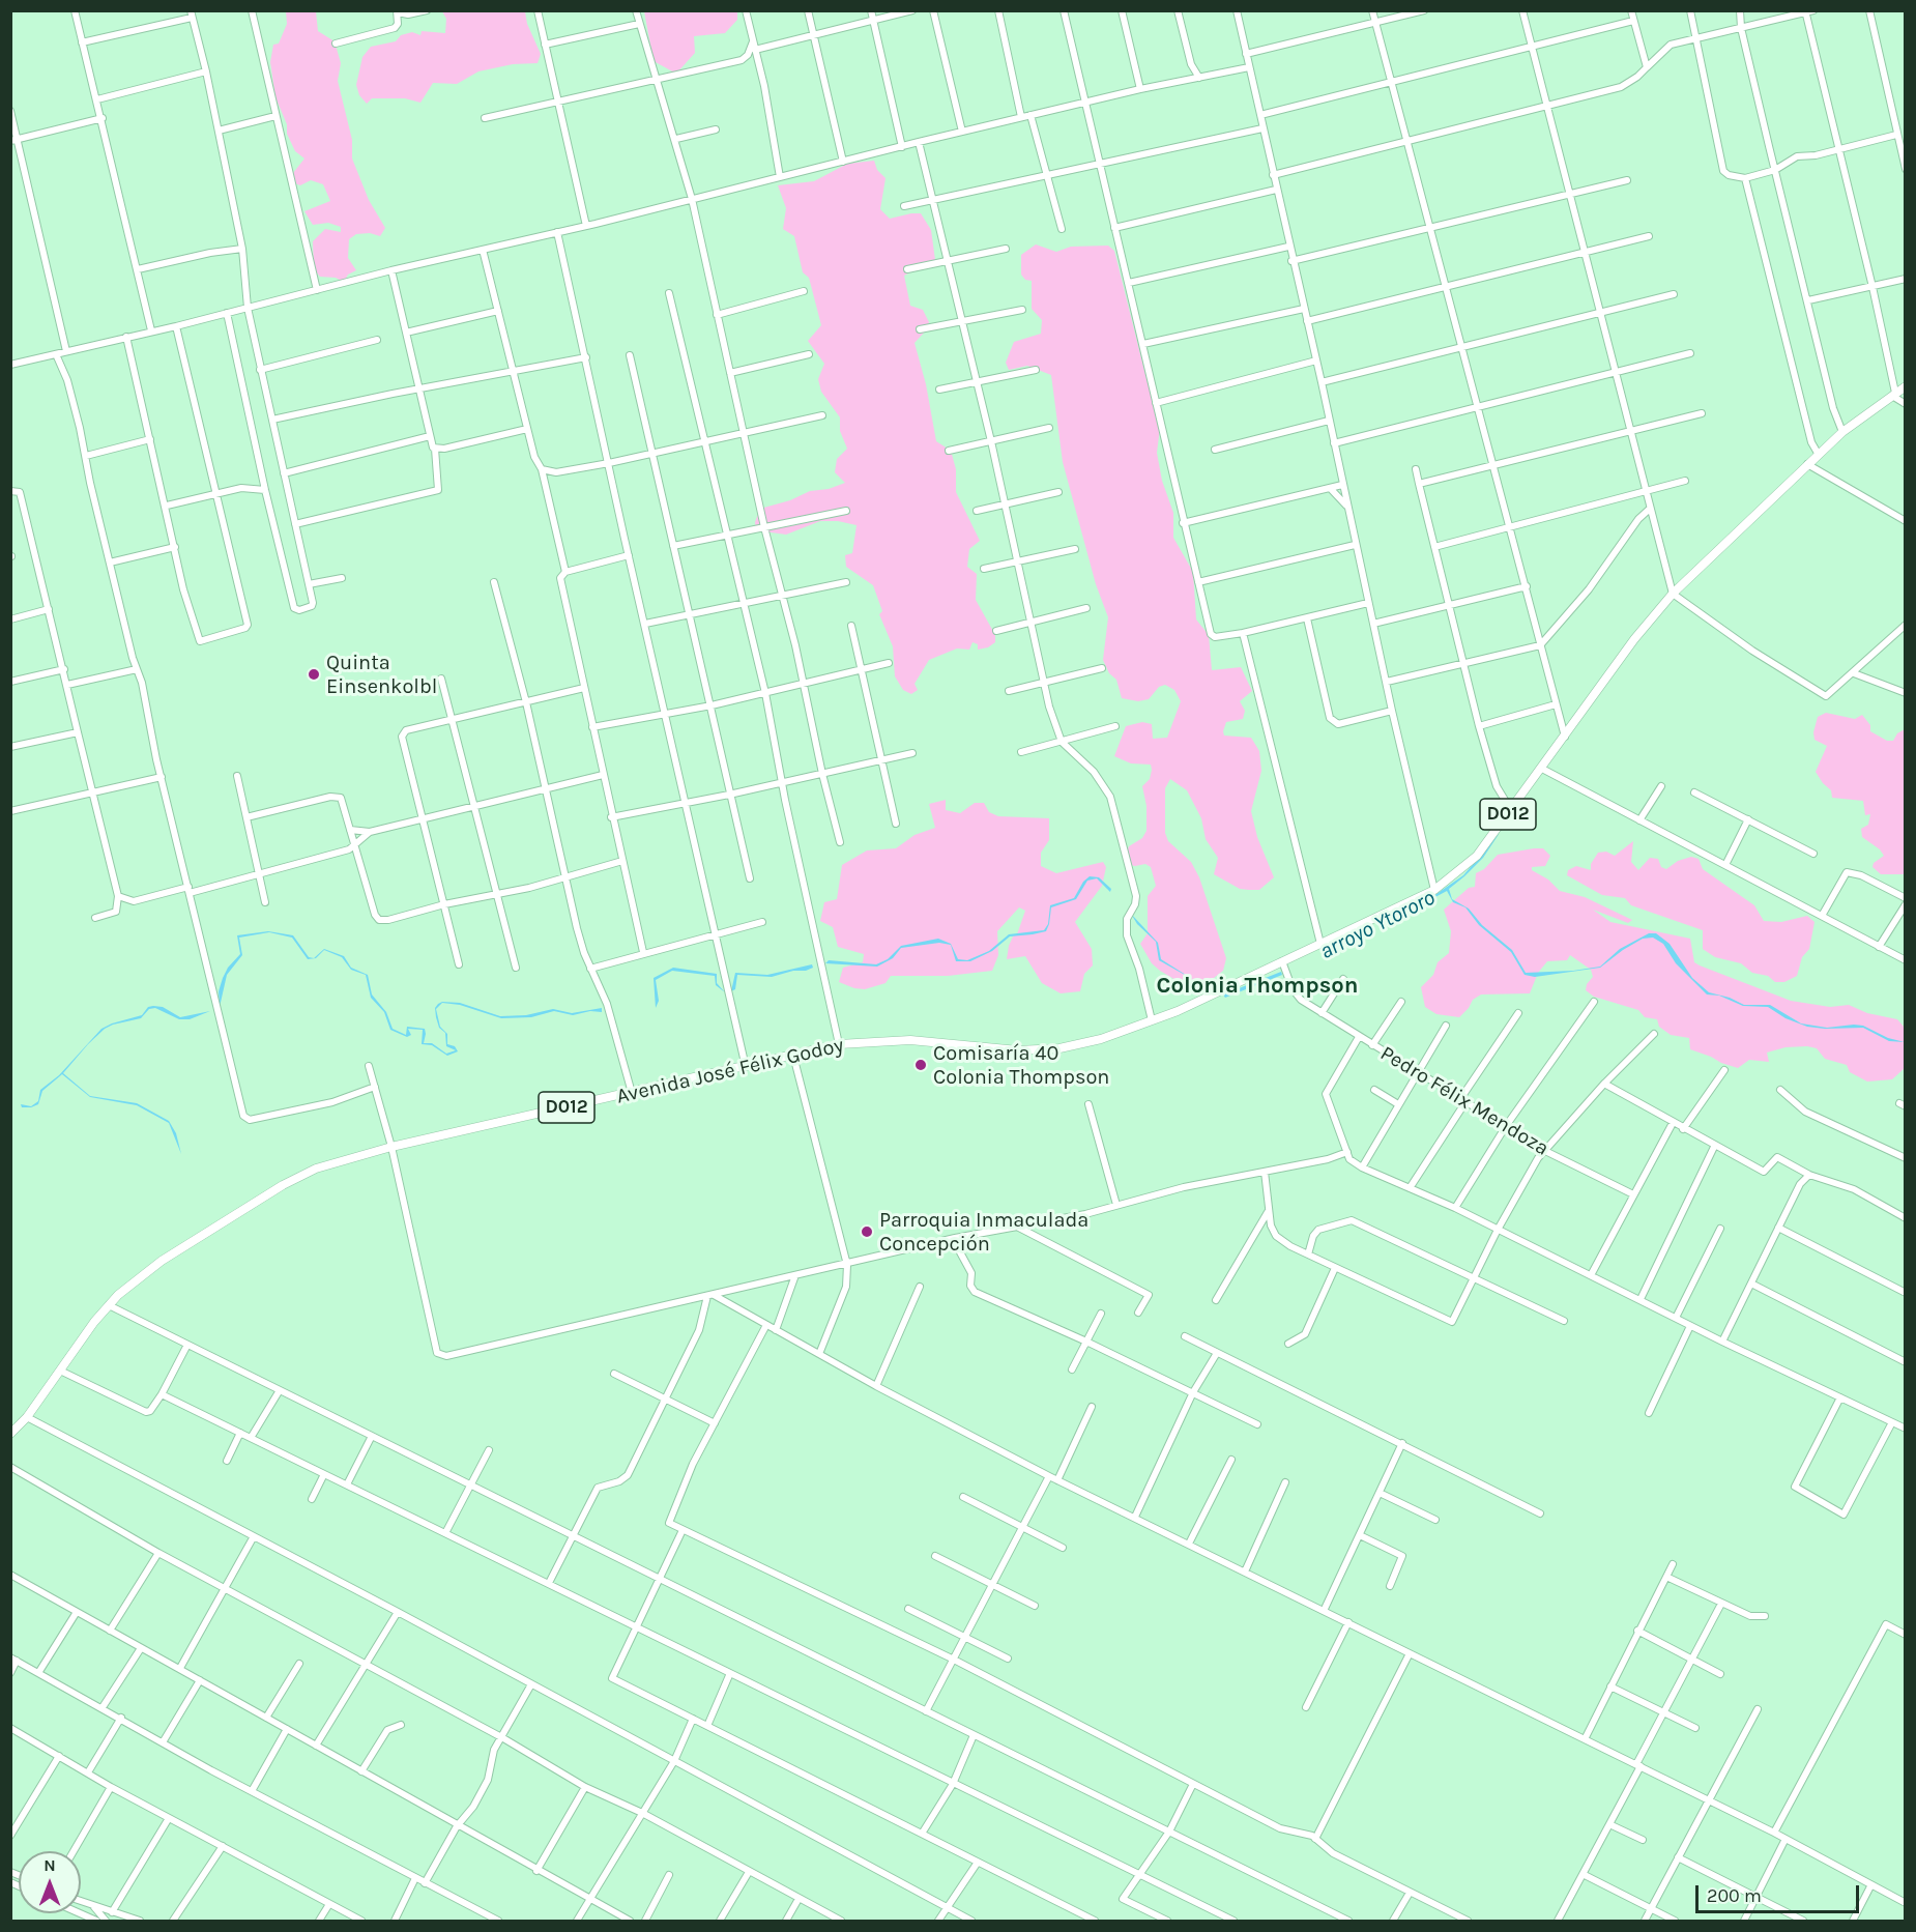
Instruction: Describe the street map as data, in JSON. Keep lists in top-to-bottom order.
{
  "streets": {
    "main road": ["D012", "Avenida José Félix Godoy"],
    "street": ["Pedro Félix Mendoza"]
  },
  "crossings": [
    ["D012", "Avenida José Félix Godoy"],
    ["D012", "Pedro Félix Mendoza"],
    ["Avenida José Félix Godoy", "Pedro Félix Mendoza"]
  ],
  "districts": ["Colonia Thompson"],
  "water": ["arroyo Ytororo"],
  "places": ["Quinta Einsenkolbl", "Comisaría 40 Colonia Thompson", "Parroquia Inmaculada Concepción"],
  "scale_bar": "200 m",
  "north": "top"
}
